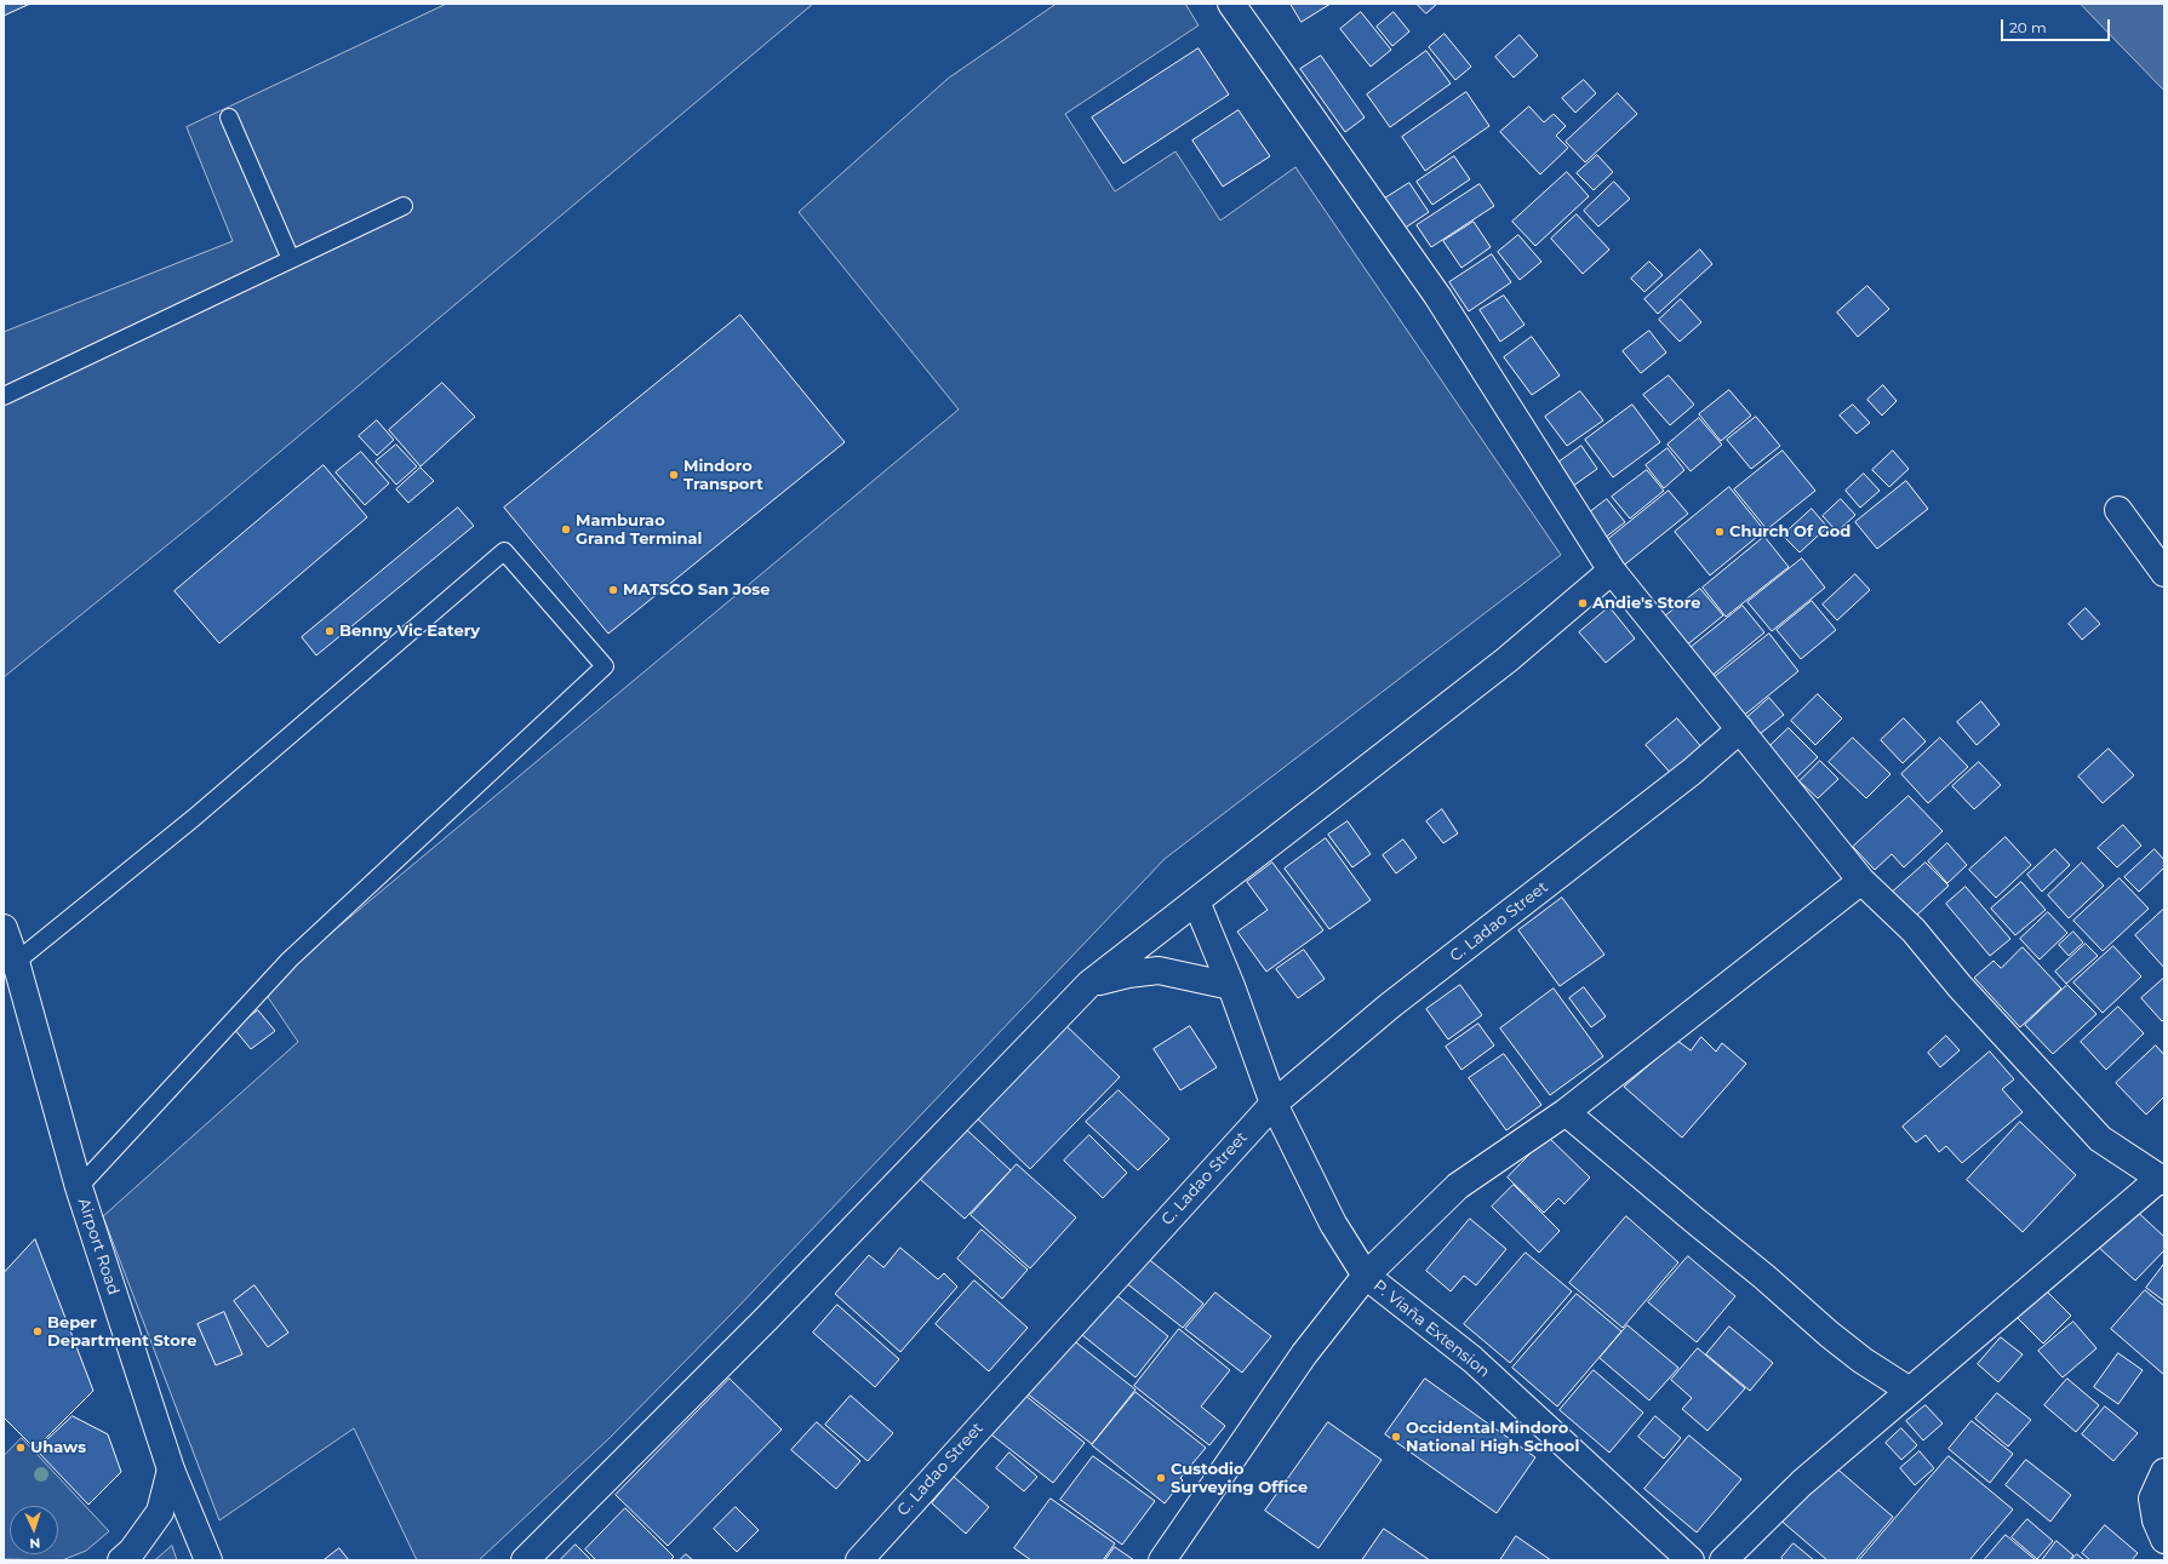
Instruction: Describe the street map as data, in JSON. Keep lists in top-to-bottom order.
{
  "streets": {
    "street": ["C. Ladao Street", "Airport Road", "P. Viaña Extension"]
  },
  "places": [
    "Mindoro Transport",
    "Mamburao Grand Terminal",
    "Church Of God",
    "MATSCO San Jose",
    "Andie's Store",
    "Benny Vic Eatery",
    "Beper Department Store",
    "Occidental Mindoro National High School",
    "Uhaws",
    "Custodio Surveying Office"
  ],
  "scale_bar": "20 m",
  "north": "bottom"
}
